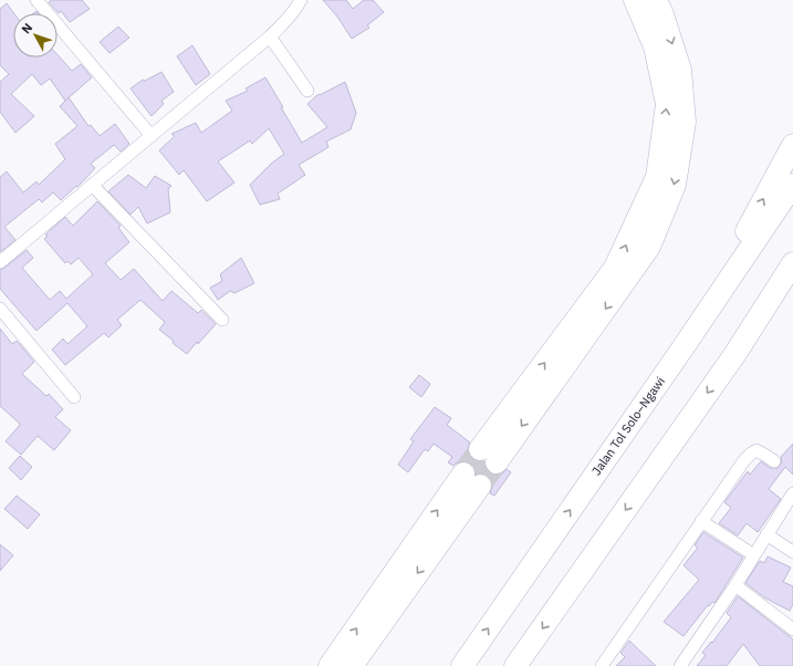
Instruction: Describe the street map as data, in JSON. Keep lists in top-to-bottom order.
{
  "streets": {
    "highway": ["Jalan Tol Solo–Ngawi"]
  },
  "north": "top left"
}
